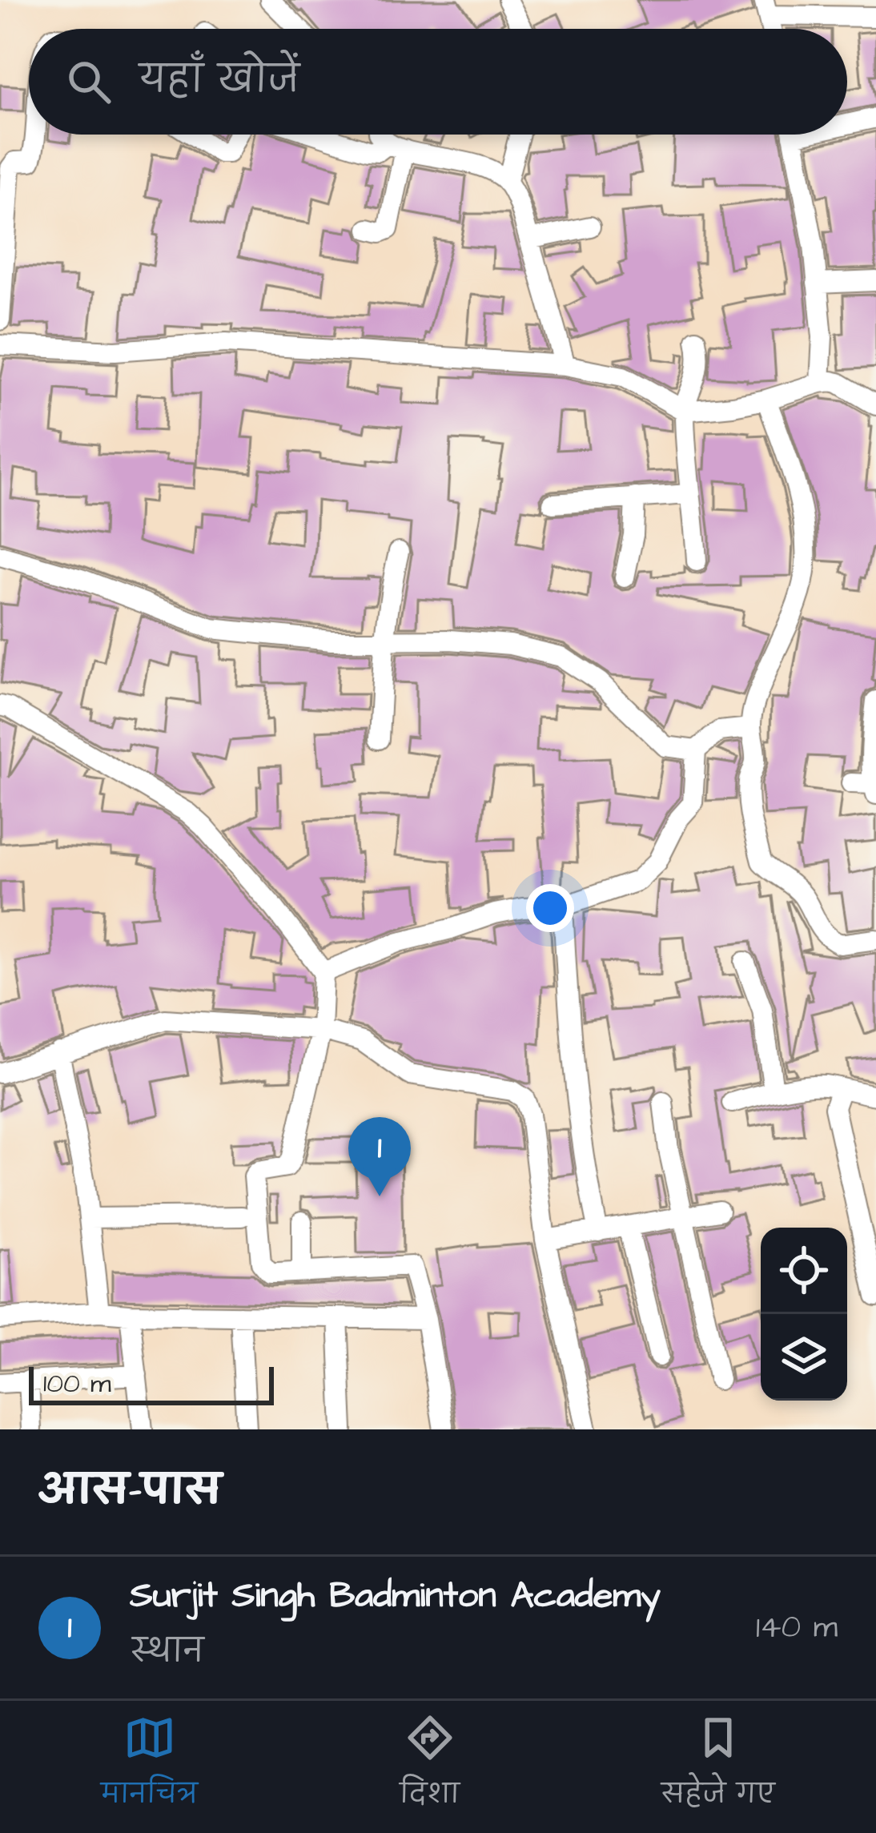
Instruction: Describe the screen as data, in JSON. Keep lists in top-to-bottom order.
{
  "scale_bar": "100 m",
  "page": {
    "search": "यहाँ खोजें",
    "pins": "1",
    "scale": "100 m",
    "heading": "आस-पास",
    "list": [
      {
        "mark": "1",
        "name": "Surjit Singh Badminton Academy",
        "note": "स्थान",
        "value": "140 m"
      }
    ],
    "nav": ["मानचित्र", "दिशा", "सहेजे गए"]
  }
}
